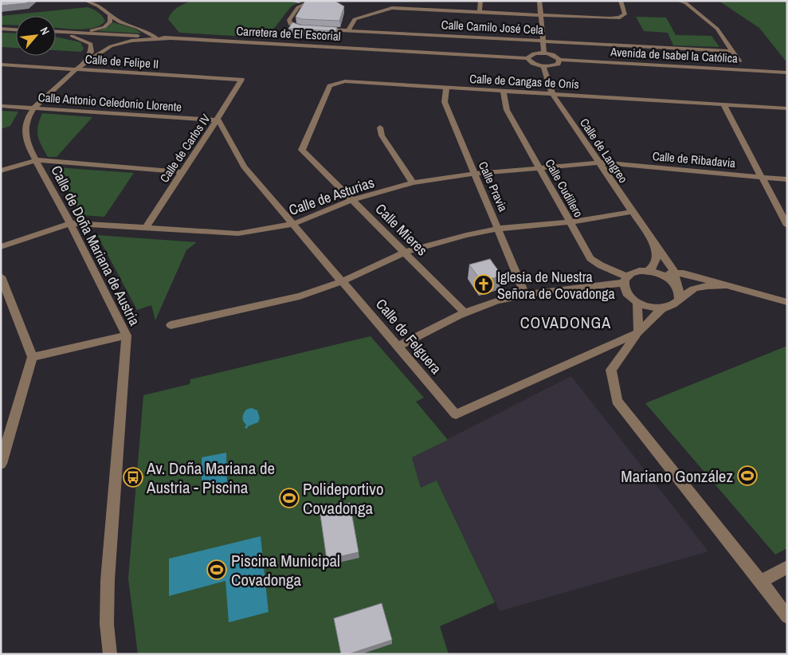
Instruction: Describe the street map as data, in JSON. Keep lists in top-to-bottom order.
{
  "streets": {
    "street": [
      "Calle Camilo José Cela",
      "Carretera de El Escorial",
      "Avenida de Isabel la Católica",
      "Calle de Felipe II",
      "Calle de Cangas de Onís",
      "Calle Antonio Celedonio Llorente",
      "Calle de Carlos IV",
      "Calle de Langreo",
      "Calle de Ribadavia",
      "Calle Pravia",
      "Calle Cudillero",
      "Calle de Asturias",
      "Calle Mieres",
      "Calle de Doña Mariana de Austria",
      "Calle de Felguera"
    ]
  },
  "crossings": [
    ["Carretera de El Escorial", "Calle de Doña Mariana de Austria"],
    ["Calle de Felipe II", "Calle de Carlos IV"],
    ["Calle de Felipe II", "Calle de Doña Mariana de Austria"],
    ["Calle de Cangas de Onís", "Calle de Langreo"],
    ["Calle de Cangas de Onís", "Calle Pravia"],
    ["Calle de Cangas de Onís", "Calle Cudillero"],
    ["Calle de Cangas de Onís", "Calle Mieres"],
    ["Calle Antonio Celedonio Llorente", "Calle de Carlos IV"],
    ["Calle Antonio Celedonio Llorente", "Calle de Doña Mariana de Austria"],
    ["Calle Antonio Celedonio Llorente", "Calle de Felguera"],
    ["Calle de Carlos IV", "Calle de Asturias"],
    ["Calle de Carlos IV", "Calle de Felguera"],
    ["Calle de Langreo", "Calle de Ribadavia"],
    ["Calle de Langreo", "Calle Cudillero"],
    ["Calle de Langreo", "Calle de Asturias"],
    ["Calle de Ribadavia", "Calle de Asturias"],
    ["Calle Pravia", "Calle de Asturias"],
    ["Calle Cudillero", "Calle de Asturias"],
    ["Calle de Asturias", "Calle Mieres"],
    ["Calle de Asturias", "Calle de Doña Mariana de Austria"],
    ["Calle de Asturias", "Calle de Felguera"]
  ],
  "districts": ["COVADONGA"],
  "places": {
    "church": ["Iglesia de Nuestra Señora de Covadonga"],
    "sports": ["Mariano González", "Polideportivo Covadonga", "Piscina Municipal Covadonga"],
    "bus stop": ["Av. Doña Mariana de Austria - Piscina"]
  },
  "north": "top right"
}
